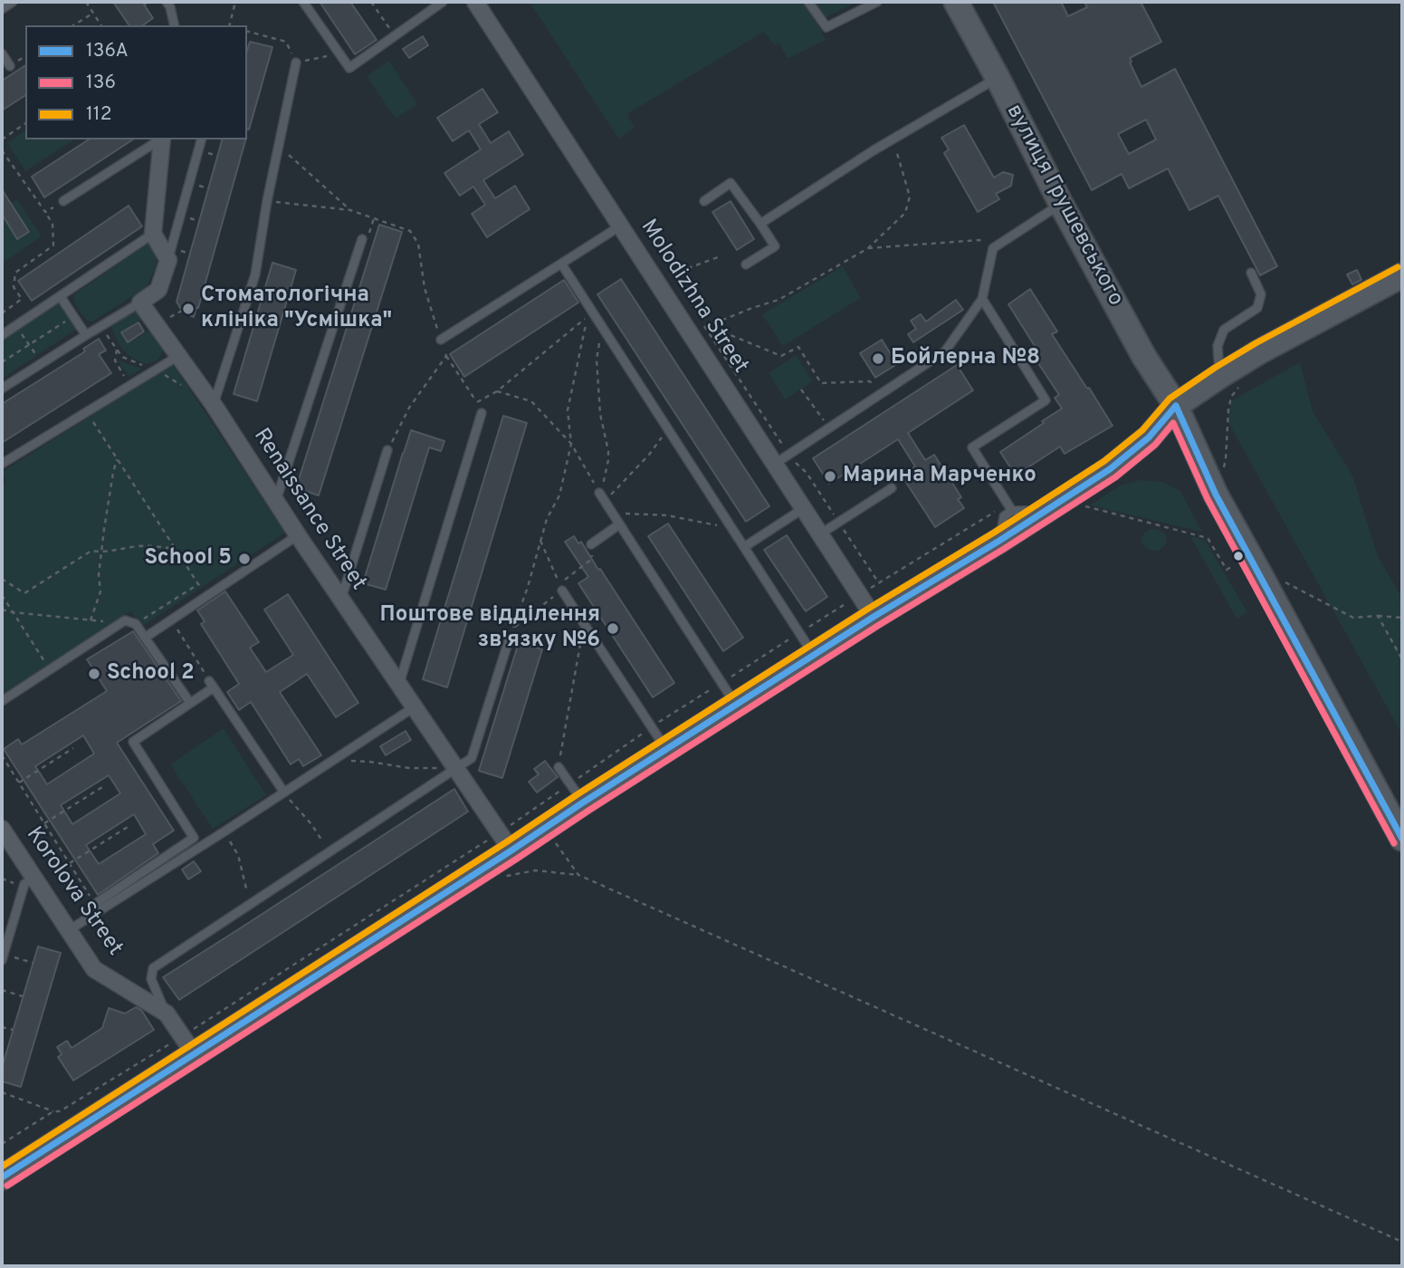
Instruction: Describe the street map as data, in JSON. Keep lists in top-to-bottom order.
{
  "streets": {
    "main road": ["вулиця Грушевського"],
    "street": ["Molodizhna Street", "Renaissance Street", "Korolova Street"]
  },
  "places": [
    "Стоматологічна клініка \"Усмішка\"",
    "Бойлерна №8",
    "Марина Марченко",
    "School 5",
    "Поштове відділення зв'язку №6",
    "School 2"
  ],
  "lines": ["transit line 112", "transit line 136А", "transit line 136"],
  "legend": ["136А", "136", "112"]
}
